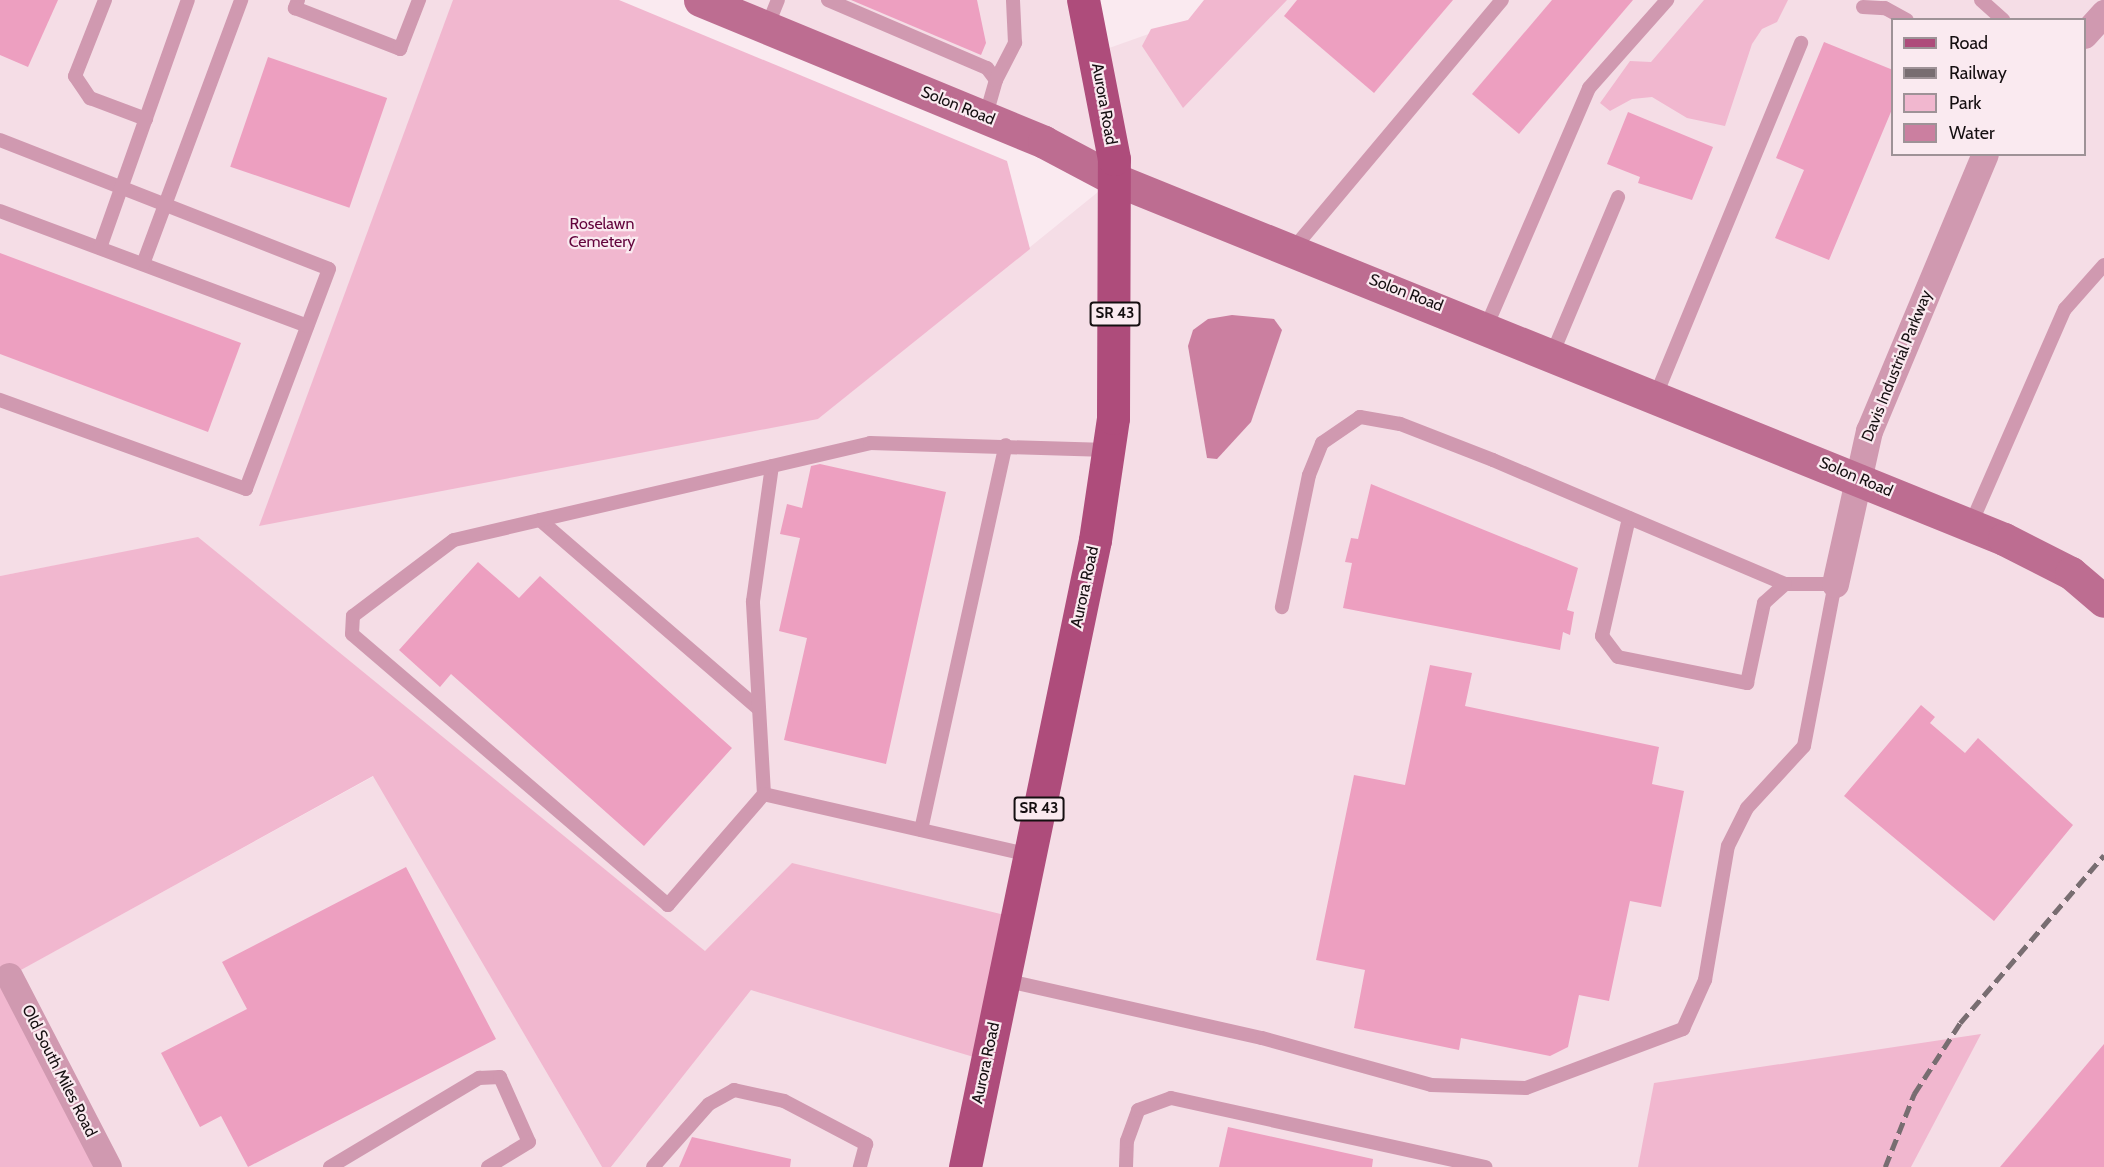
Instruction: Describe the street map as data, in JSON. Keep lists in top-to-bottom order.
{
  "streets": {
    "main road": ["Aurora Road", "SR 43"],
    "street": ["Solon Road", "Davis Industrial Parkway", "Old South Miles Road"]
  },
  "crossings": [
    ["Aurora Road", "Solon Road"],
    ["Solon Road", "Davis Industrial Parkway"]
  ],
  "parks": ["Roselawn Cemetery"],
  "legend": [
    "Road",
    "Railway",
    "Park",
    "Water"
  ]
}
